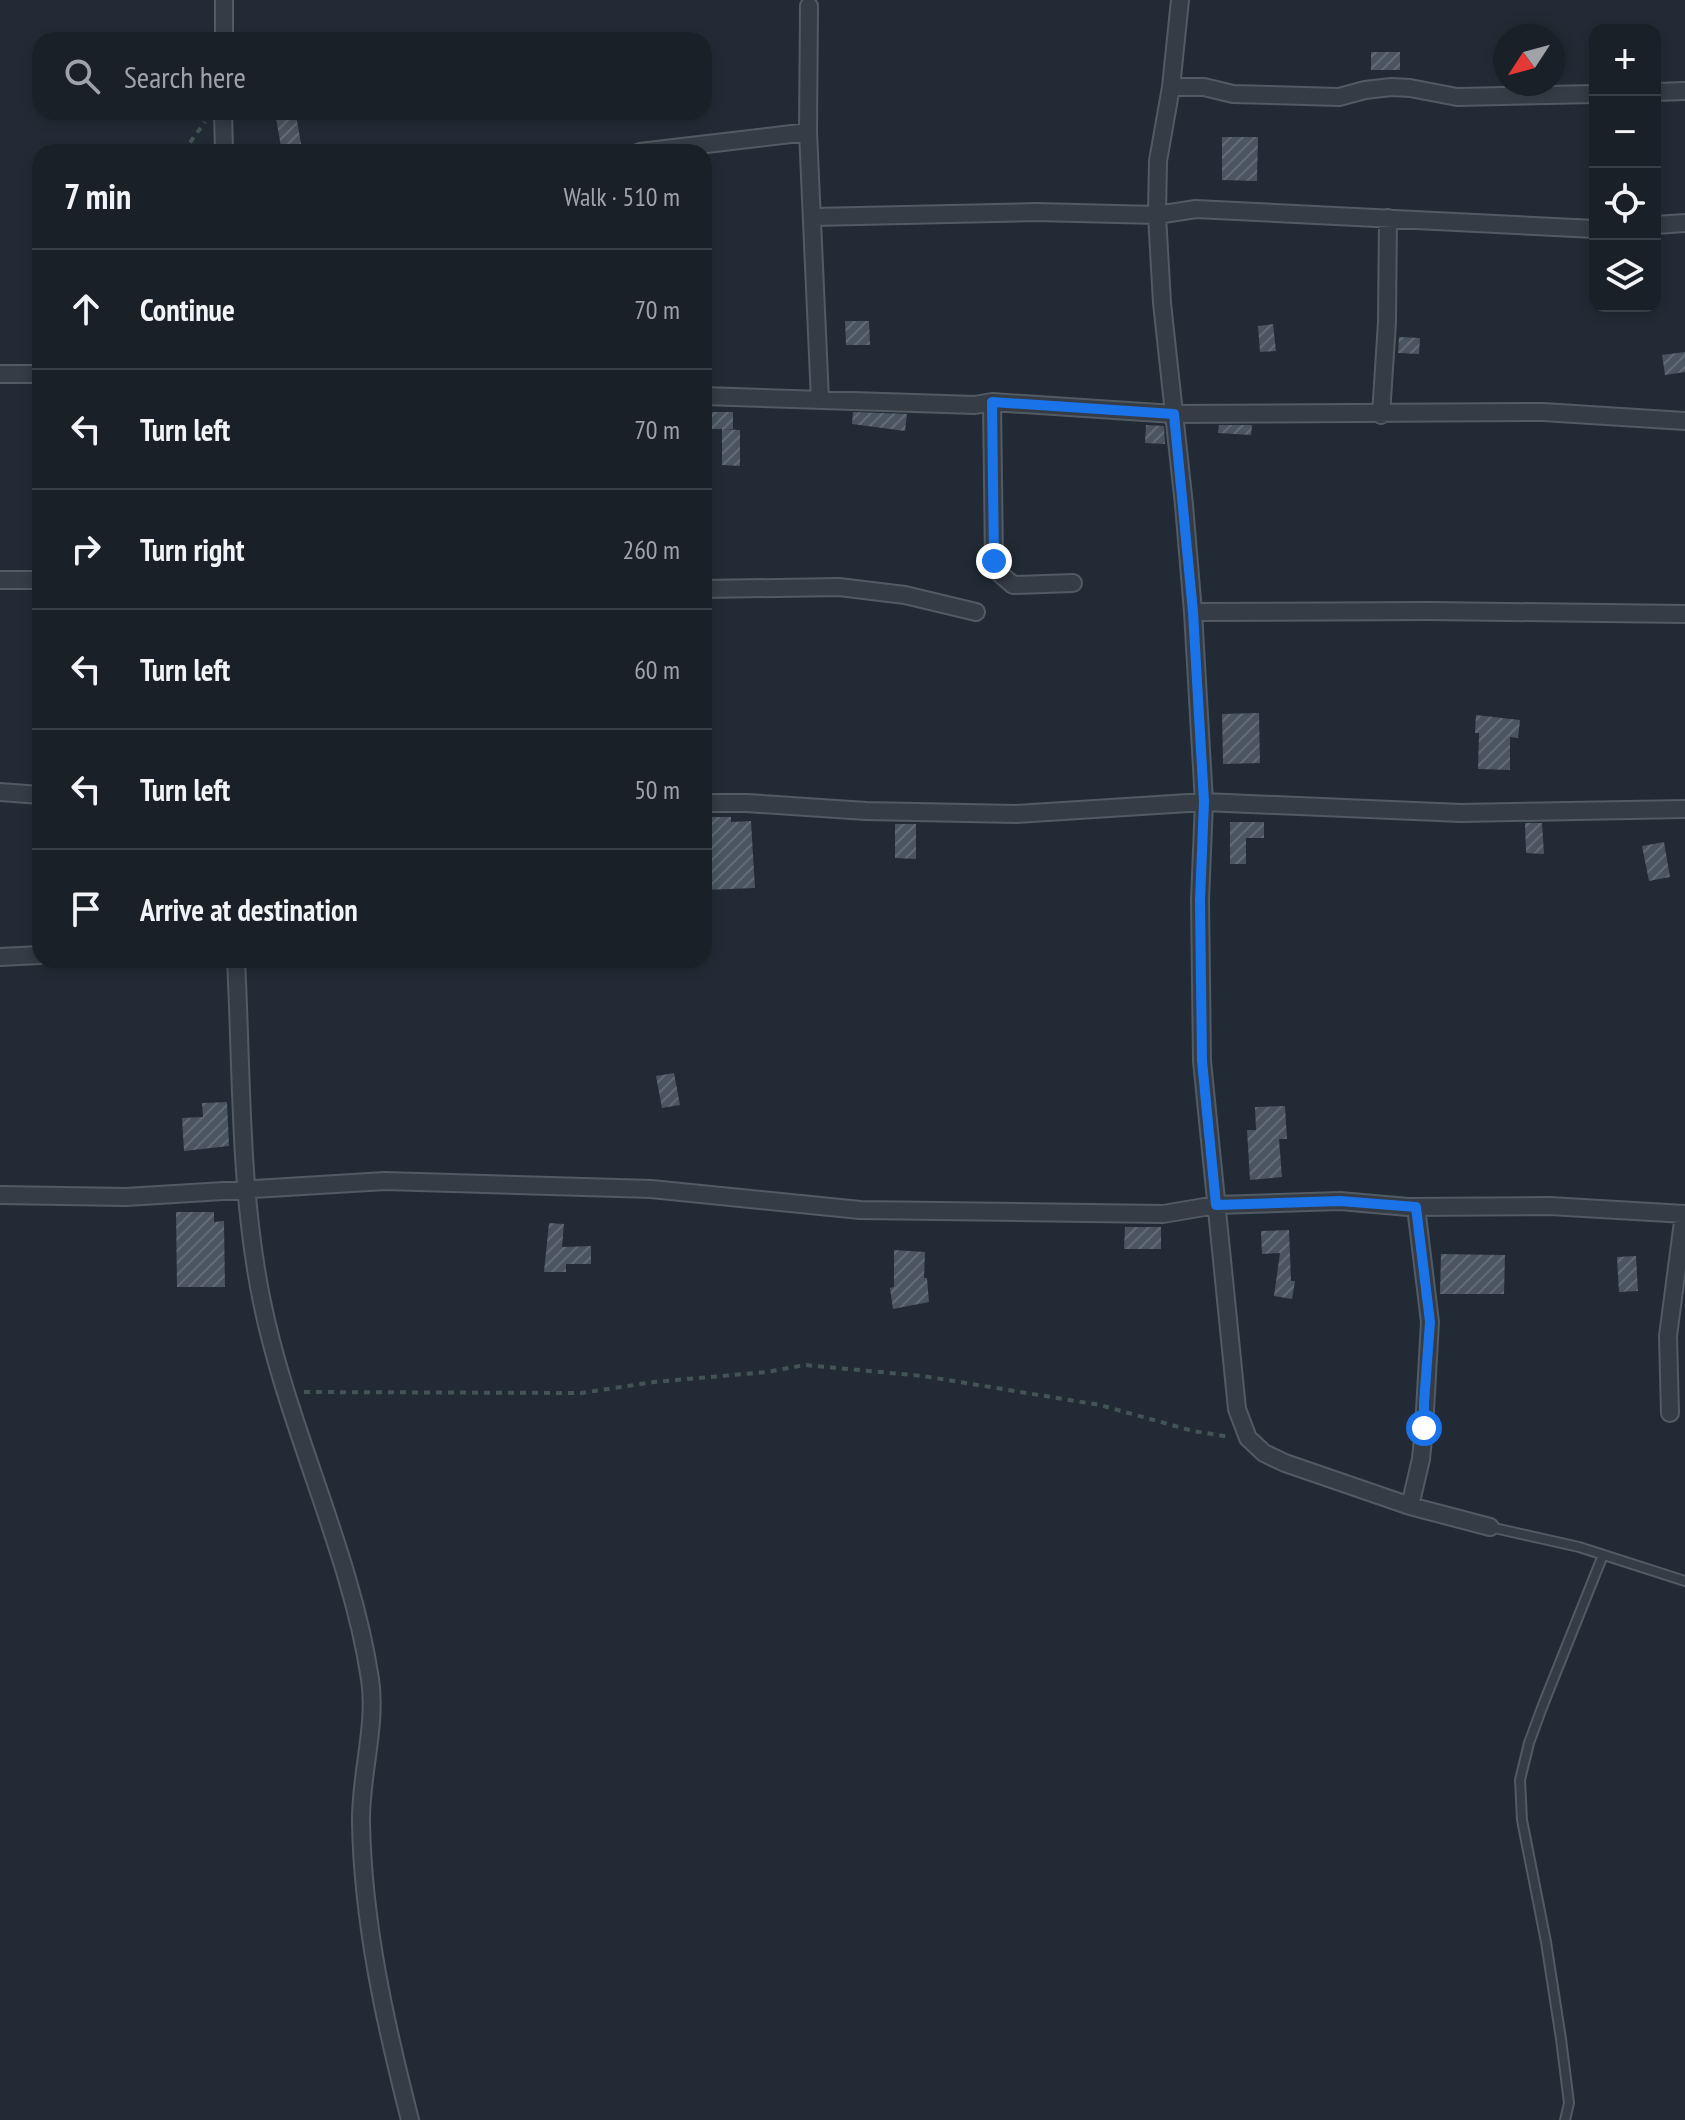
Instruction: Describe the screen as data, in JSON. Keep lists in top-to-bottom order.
{
  "north": "bottom left",
  "page": {
    "map_buttons": ["+", "−"],
    "search": "Search here",
    "heading": ["7 min", "Walk · 510 m"],
    "list": [
      ["Continue", "70 m"],
      ["Turn left", "70 m"],
      ["Turn right", "260 m"],
      ["Turn left", "60 m"],
      ["Turn left", "50 m"],
      "Arrive at destination"
    ]
  }
}
